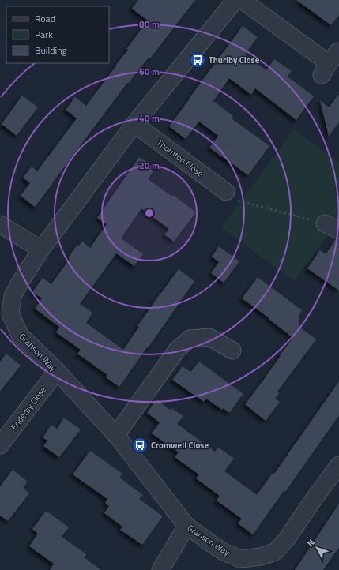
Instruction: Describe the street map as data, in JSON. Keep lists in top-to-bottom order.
{
  "streets": {
    "street": ["Thornton Close", "Granson Way", "Enderby Close"]
  },
  "crossings": [
    ["Thornton Close", "Granson Way"],
    ["Granson Way", "Enderby Close"]
  ],
  "places": {
    "bus stop": ["Thurlby Close", "Cromwell Close"]
  },
  "legend": ["Road", "Park", "Building"],
  "north": "top left",
  "rings": [
    "80 m",
    "60 m",
    "40 m",
    "20 m"
  ]
}
